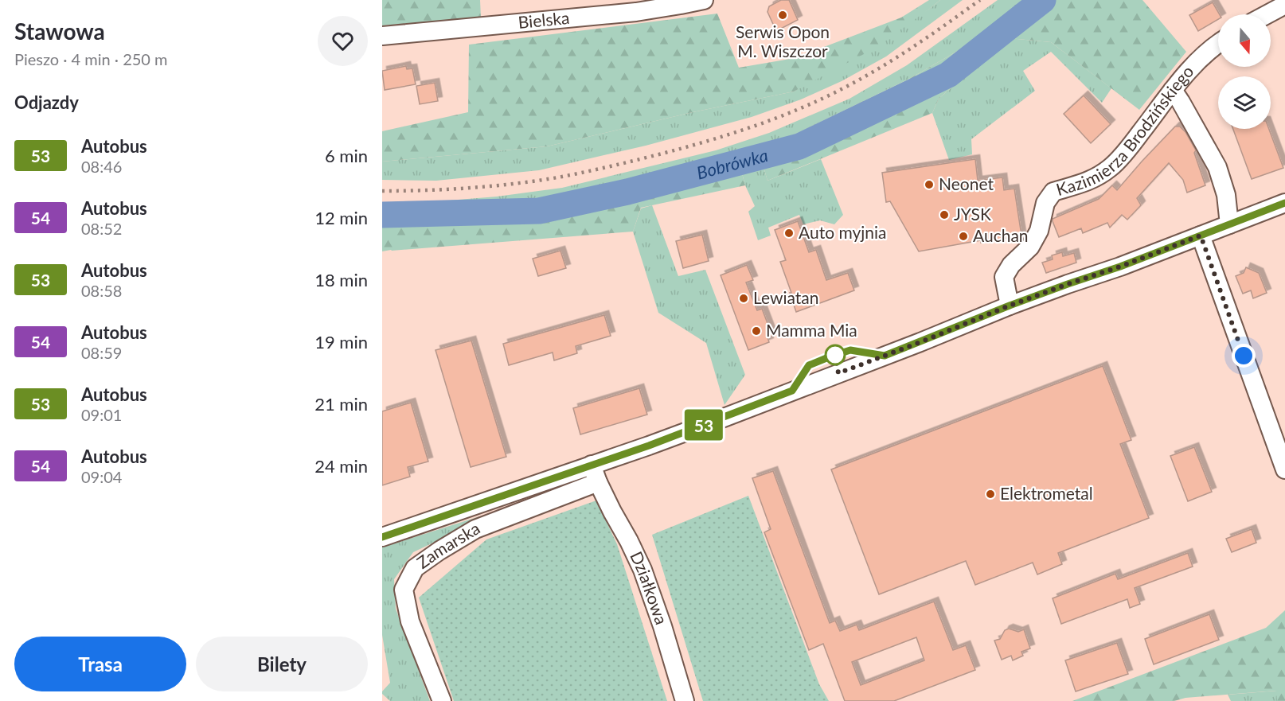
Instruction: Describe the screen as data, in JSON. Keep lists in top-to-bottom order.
{
  "streets": {
    "street": [
      "Bielska",
      "Kazimierza Brodzińskiego",
      "Zamarska",
      "Działkowa"
    ]
  },
  "crossings": [
    ["Zamarska", "Działkowa"]
  ],
  "water": ["Bobrówka"],
  "places": [
    "Serwis Opon M. Wiszczor",
    "Neonet",
    "JYSK",
    "Auto myjnia",
    "Auchan",
    "Lewiatan",
    "Mamma Mia",
    "Elektrometal"
  ],
  "lines": ["bus line 53"],
  "north": "bottom",
  "page": {
    "heading": [
      ["Stawowa", "Pieszo · 4 min · 250 m"],
      "Odjazdy"
    ],
    "on_map": "53",
    "list": [
      {
        "mark": "53",
        "name": "Autobus",
        "note": "08:46",
        "value": "6 min"
      },
      {
        "mark": "54",
        "name": "Autobus",
        "note": "08:52",
        "value": "12 min"
      },
      {
        "mark": "53",
        "name": "Autobus",
        "note": "08:58",
        "value": "18 min"
      },
      {
        "mark": "54",
        "name": "Autobus",
        "note": "08:59",
        "value": "19 min"
      },
      {
        "mark": "53",
        "name": "Autobus",
        "note": "09:01",
        "value": "21 min"
      },
      {
        "mark": "54",
        "name": "Autobus",
        "note": "09:04",
        "value": "24 min"
      }
    ],
    "buttons": ["Trasa", "Bilety"]
  }
}
